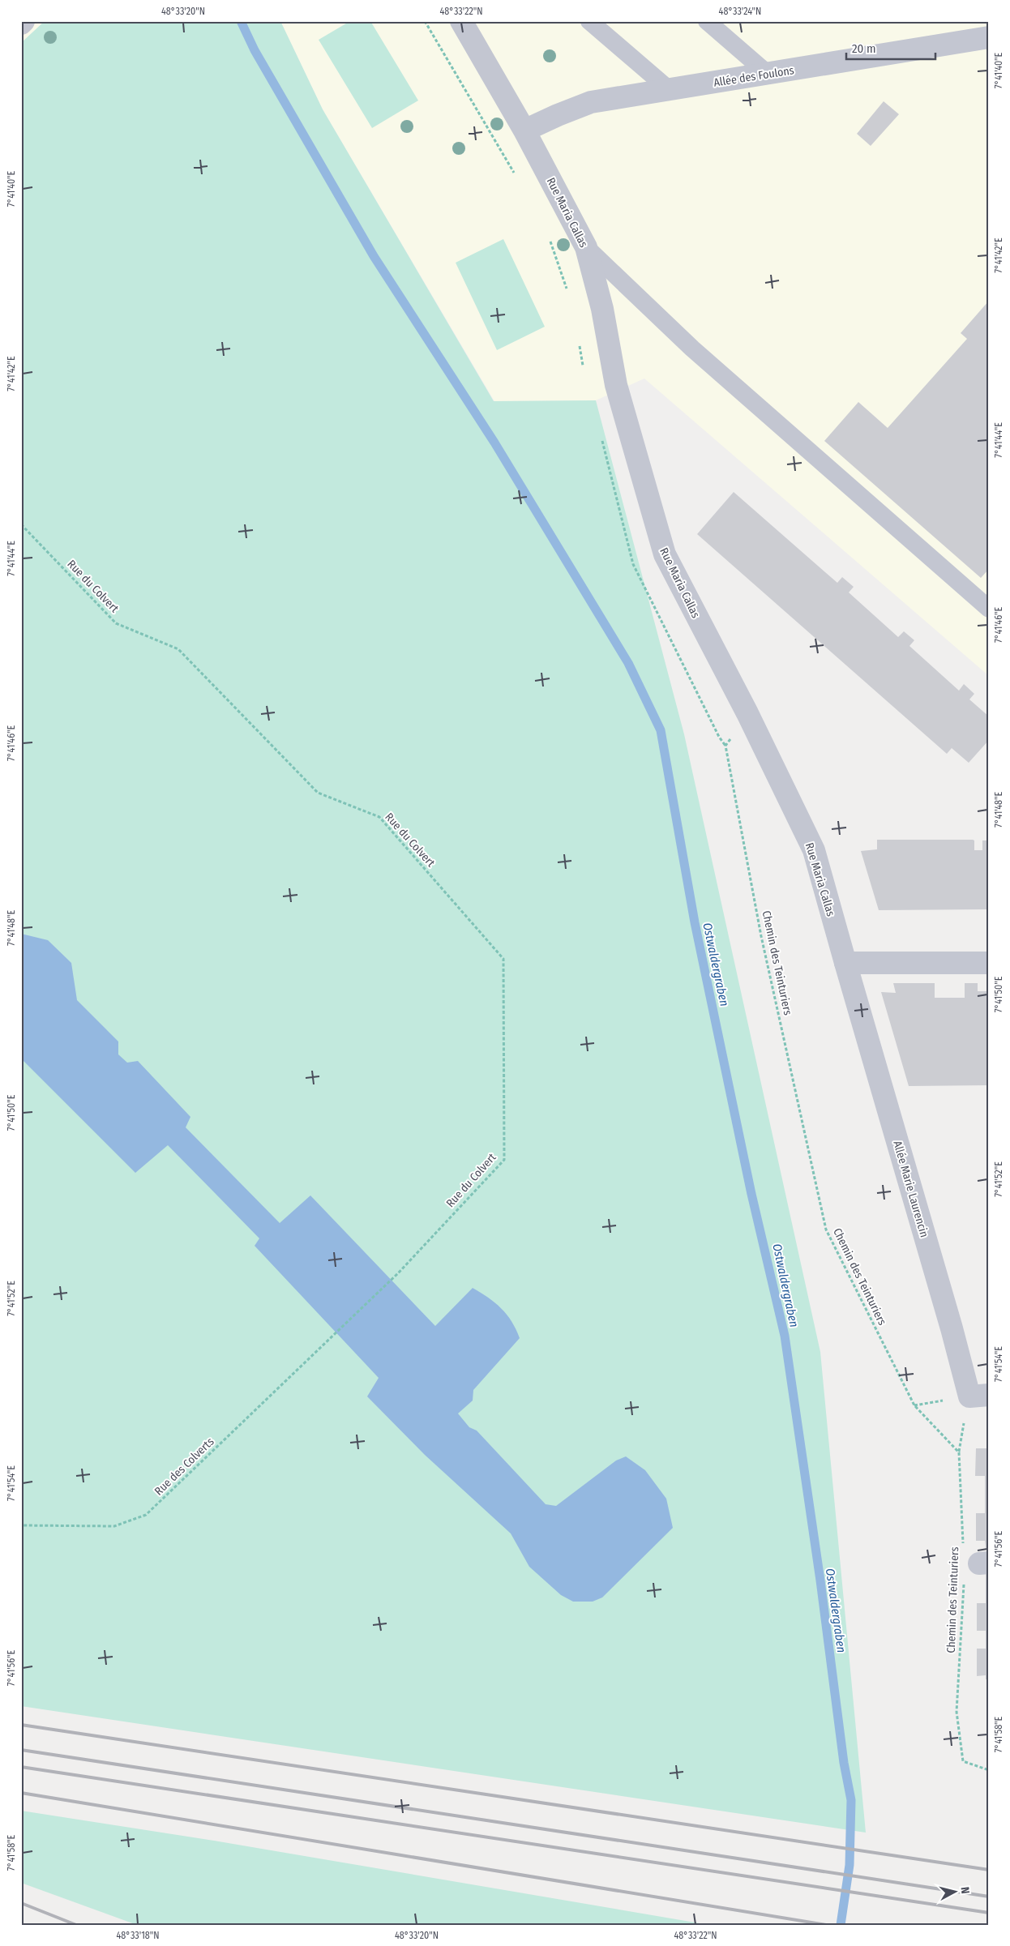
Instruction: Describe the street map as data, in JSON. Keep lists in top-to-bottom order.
{
  "streets": {
    "street": ["Allée des Foulons", "Rue Maria Callas", "Allée Marie Laurencin"],
    "path": ["Rue du Colvert", "Chemin des Teinturiers", "Rue des Colverts"]
  },
  "crossings": [
    ["Allée des Foulons", "Rue Maria Callas"],
    ["Rue Maria Callas", "Chemin des Teinturiers"],
    ["Rue Maria Callas", "Allée Marie Laurencin"],
    ["Rue du Colvert", "Rue des Colverts"]
  ],
  "water": ["Ostwaldergraben"],
  "scale_bar": "20 m",
  "north": "right",
  "coordinates": [
    "48°33'20\"N",
    "48°33'22\"N",
    "48°33'24\"N",
    "7°41'40\"E",
    "7°41'42\"E",
    "7°41'44\"E",
    "7°41'46\"E",
    "7°41'48\"E",
    "7°41'50\"E",
    "7°41'52\"E",
    "7°41'54\"E",
    "7°41'56\"E",
    "7°41'58\"E",
    "48°33'18\"N"
  ]
}
